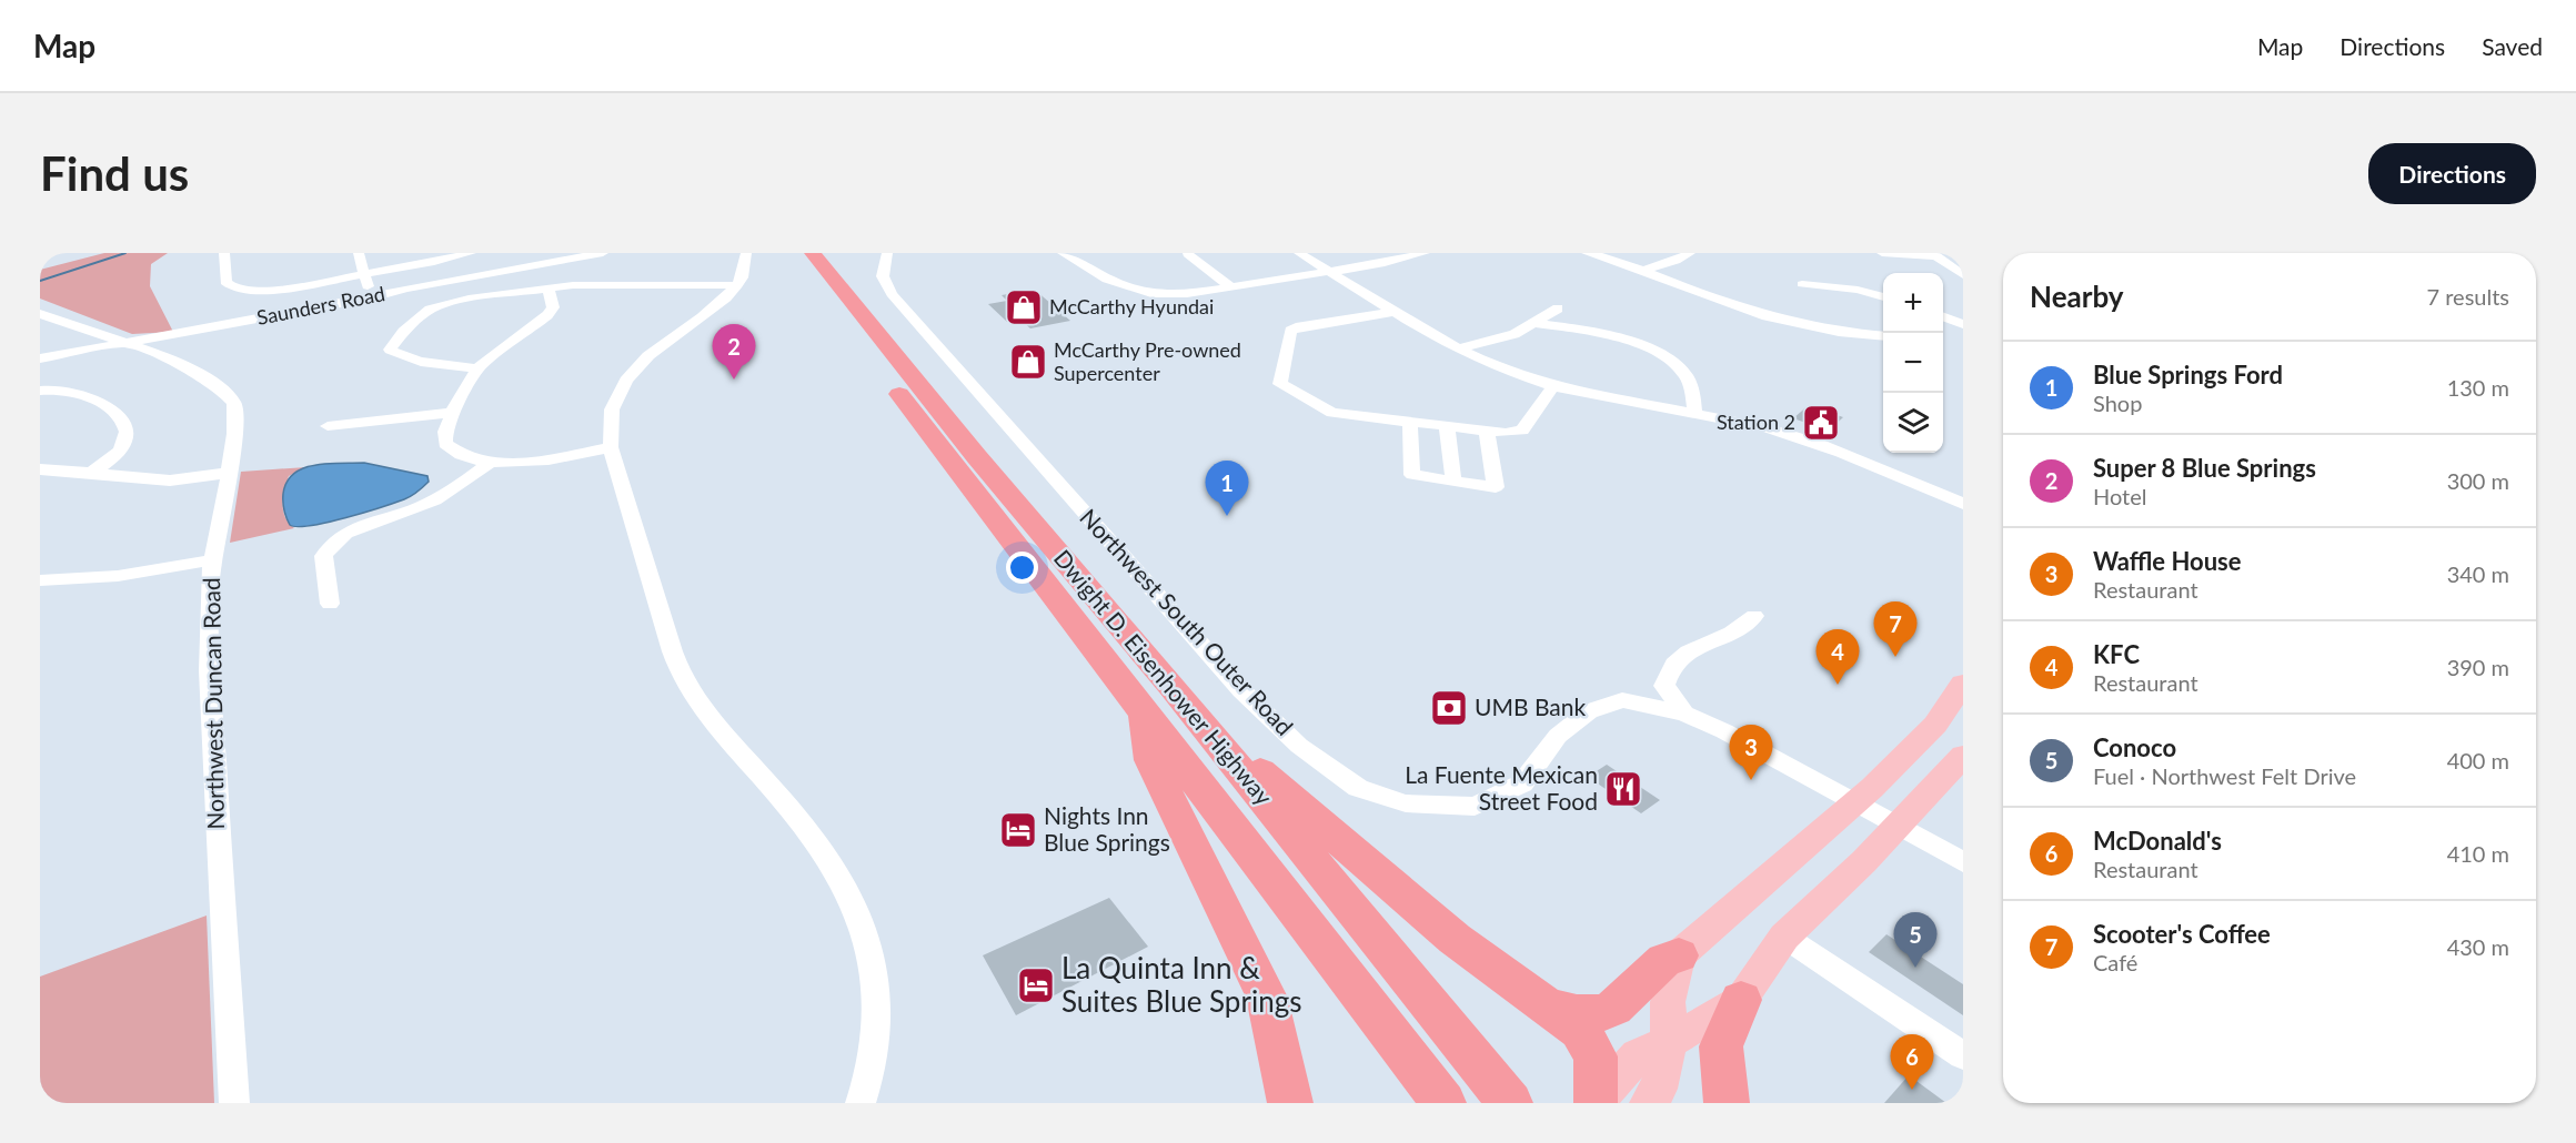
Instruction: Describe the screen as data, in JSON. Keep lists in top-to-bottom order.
{
  "streets": {
    "highway": ["Dwight D. Eisenhower Highway"],
    "street": ["Saunders Road", "Northwest South Outer Road", "Northwest Duncan Road"]
  },
  "crossings": [
    ["Saunders Road", "Northwest Duncan Road"]
  ],
  "places": {
    "shop": ["McCarthy Hyundai", "McCarthy Pre-owned Supercenter"],
    "public building": ["Station 2"],
    "bank": ["UMB Bank"],
    "restaurant": ["La Fuente Mexican Street Food"],
    "hotel": ["Nights Inn Blue Springs", "La Quinta Inn & Suites Blue Springs"]
  },
  "page": {
    "header": "Map",
    "nav": ["Map", "Directions", "Saved"],
    "buttons": "Directions",
    "title": "Find us",
    "heading": ["Nearby", "7 results"],
    "map_buttons": ["+", "−"],
    "pins": [
      "2",
      "1",
      "7",
      "4",
      "3",
      "5",
      "6"
    ],
    "list": [
      {
        "mark": "1",
        "name": "Blue Springs Ford",
        "note": "Shop",
        "value": "130 m"
      },
      {
        "mark": "2",
        "name": "Super 8 Blue Springs",
        "note": "Hotel",
        "value": "300 m"
      },
      {
        "mark": "3",
        "name": "Waffle House",
        "note": "Restaurant",
        "value": "340 m"
      },
      {
        "mark": "4",
        "name": "KFC",
        "note": "Restaurant",
        "value": "390 m"
      },
      {
        "mark": "5",
        "name": "Conoco",
        "note": "Fuel · Northwest Felt Drive",
        "value": "400 m"
      },
      {
        "mark": "6",
        "name": "McDonald's",
        "note": "Restaurant",
        "value": "410 m"
      },
      {
        "mark": "7",
        "name": "Scooter's Coffee",
        "note": "Café",
        "value": "430 m"
      }
    ]
  }
}
